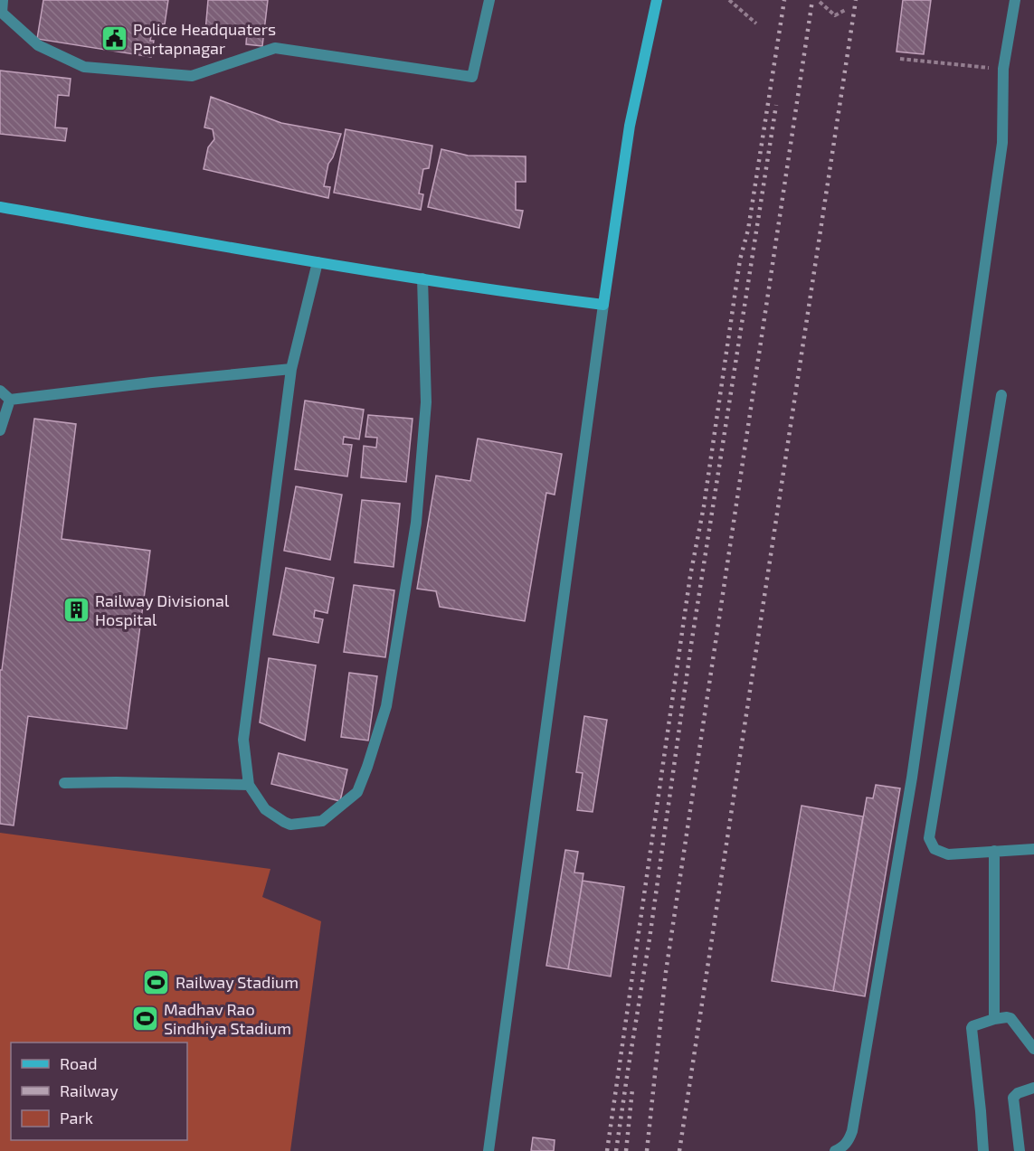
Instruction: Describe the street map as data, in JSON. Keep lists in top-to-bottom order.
{
  "places": {
    "public building": ["Police Headquaters Partapnagar"],
    "building": ["Railway Divisional Hospital"],
    "sports": ["Railway Stadium", "Madhav Rao Sindhiya Stadium"]
  },
  "legend": ["Road", "Railway", "Park"]
}
